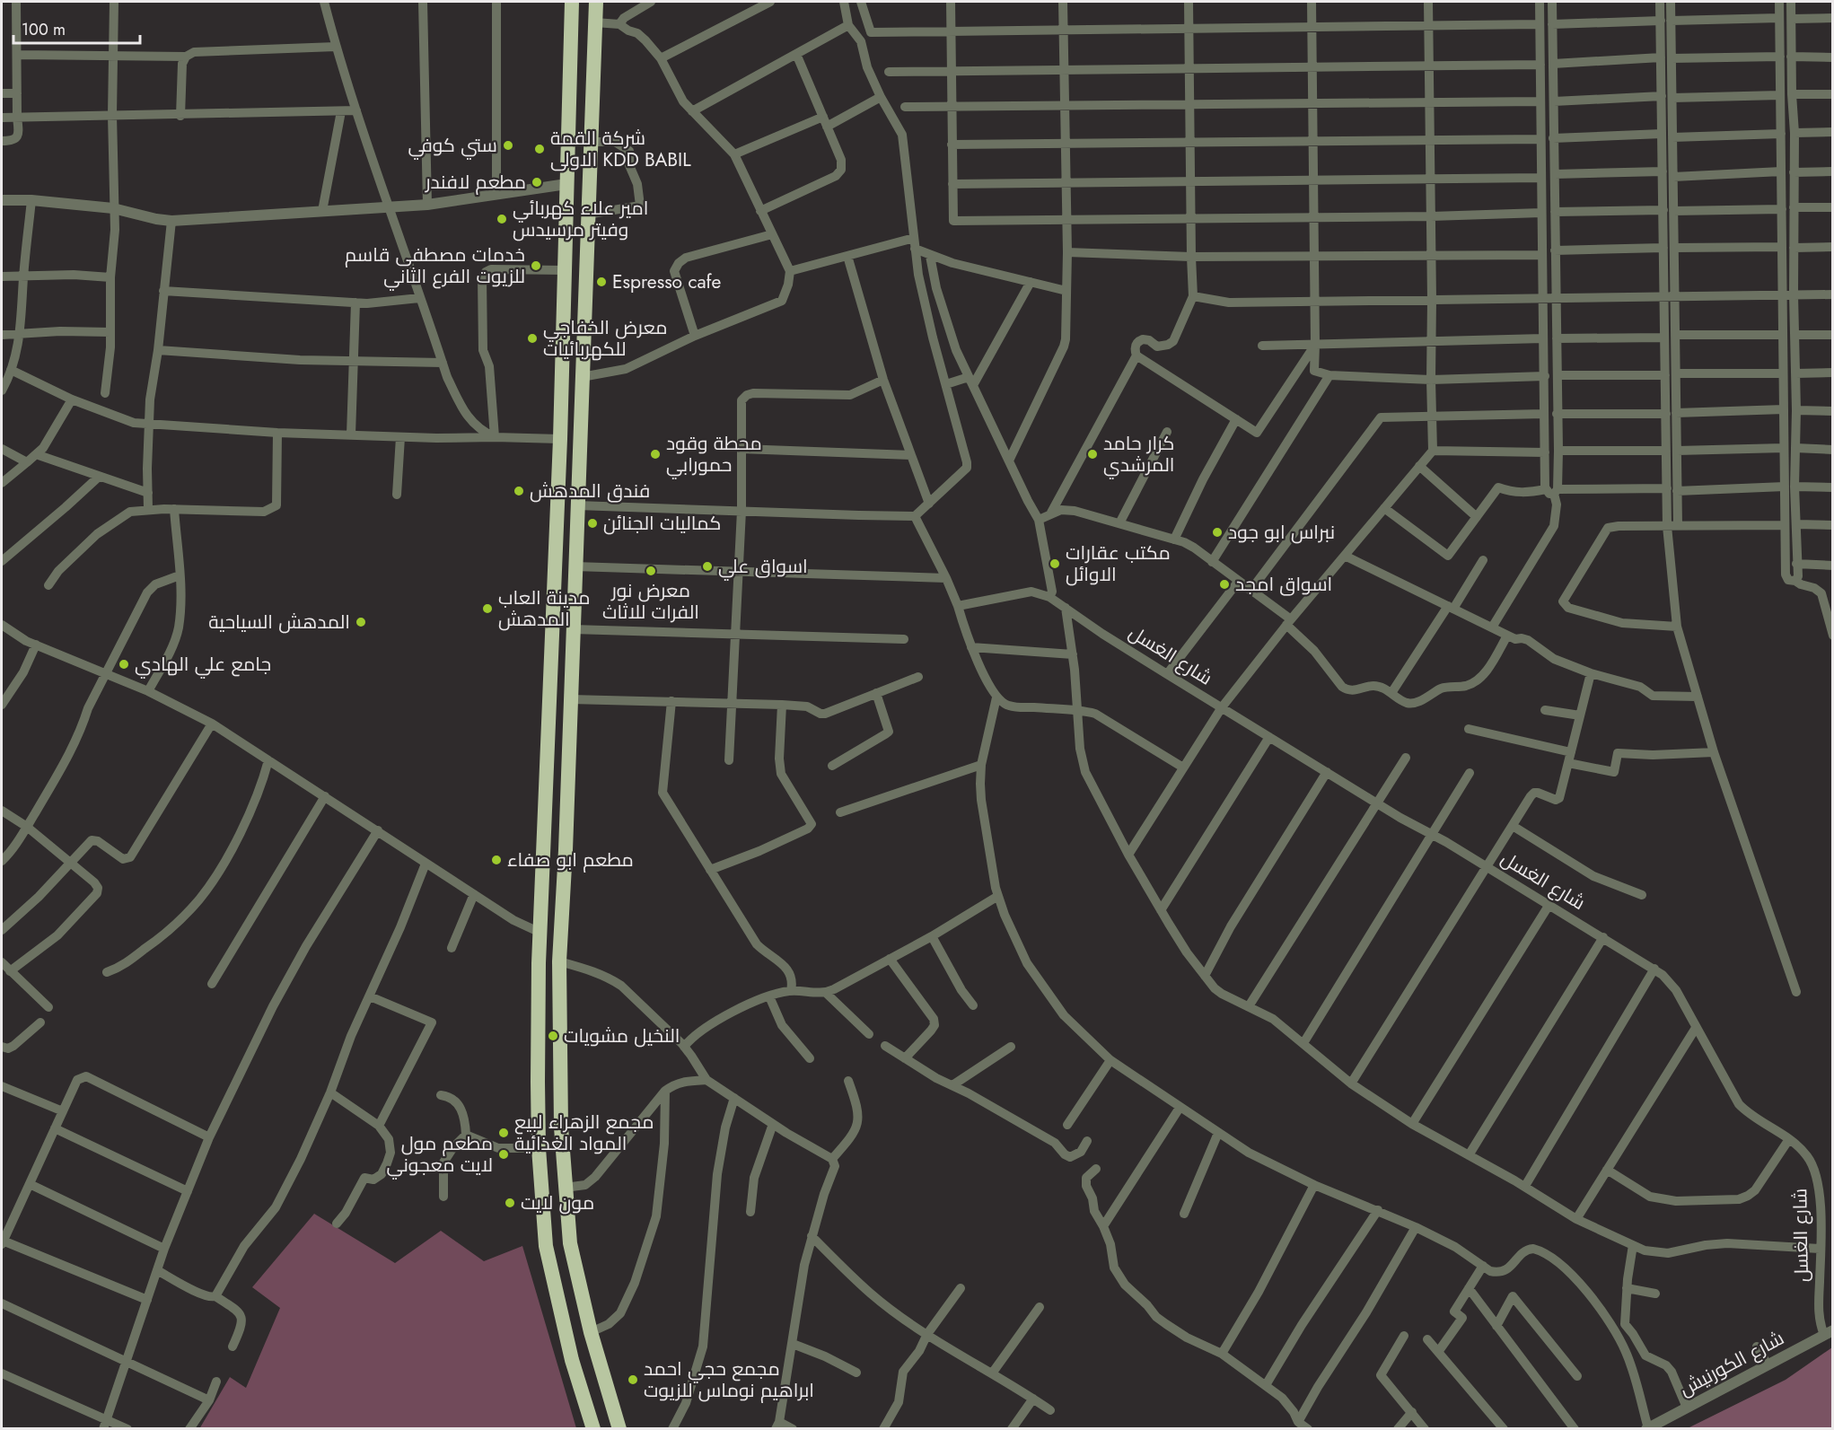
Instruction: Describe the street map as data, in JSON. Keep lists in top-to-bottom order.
{
  "streets": {
    "street": ["شارع الغسل", "شارع الكورنيش"]
  },
  "crossings": [
    ["شارع الغسل", "شارع الكورنيش"]
  ],
  "places": [
    "ستي كوفي",
    "شركة القمة الاولى KDD BABIL",
    "مطعم لافندر",
    "امير علاء كهربائي وفيتر مرسيدس",
    "خدمات مصطفى قاسم للزيوت الفرع الثاني",
    "Espresso cafe",
    "معرض الخفاجي للكهربائيات",
    "محطة وقود حمورابي",
    "كرار حامد المرشدي",
    "فندق المدهش",
    "كماليات الجنائن",
    "نبراس ابو جود",
    "مكتب عقارات الاوائل",
    "اسواق علي",
    "معرض نور الفرات للاثاث",
    "اسواق امجد",
    "مدينة العاب المدهش",
    "المدهش السياحية",
    "جامع علي الهادي",
    "مطعم ابو صفاء",
    "النخيل مشويات",
    "مجمع الزهراء لبيع المواد الغذائية",
    "مطعم مول لايت معجوني",
    "مون لايت",
    "مجمع حجي احمد ابراهيم نوماس للزيوت"
  ],
  "scale_bar": "100 m"
}
